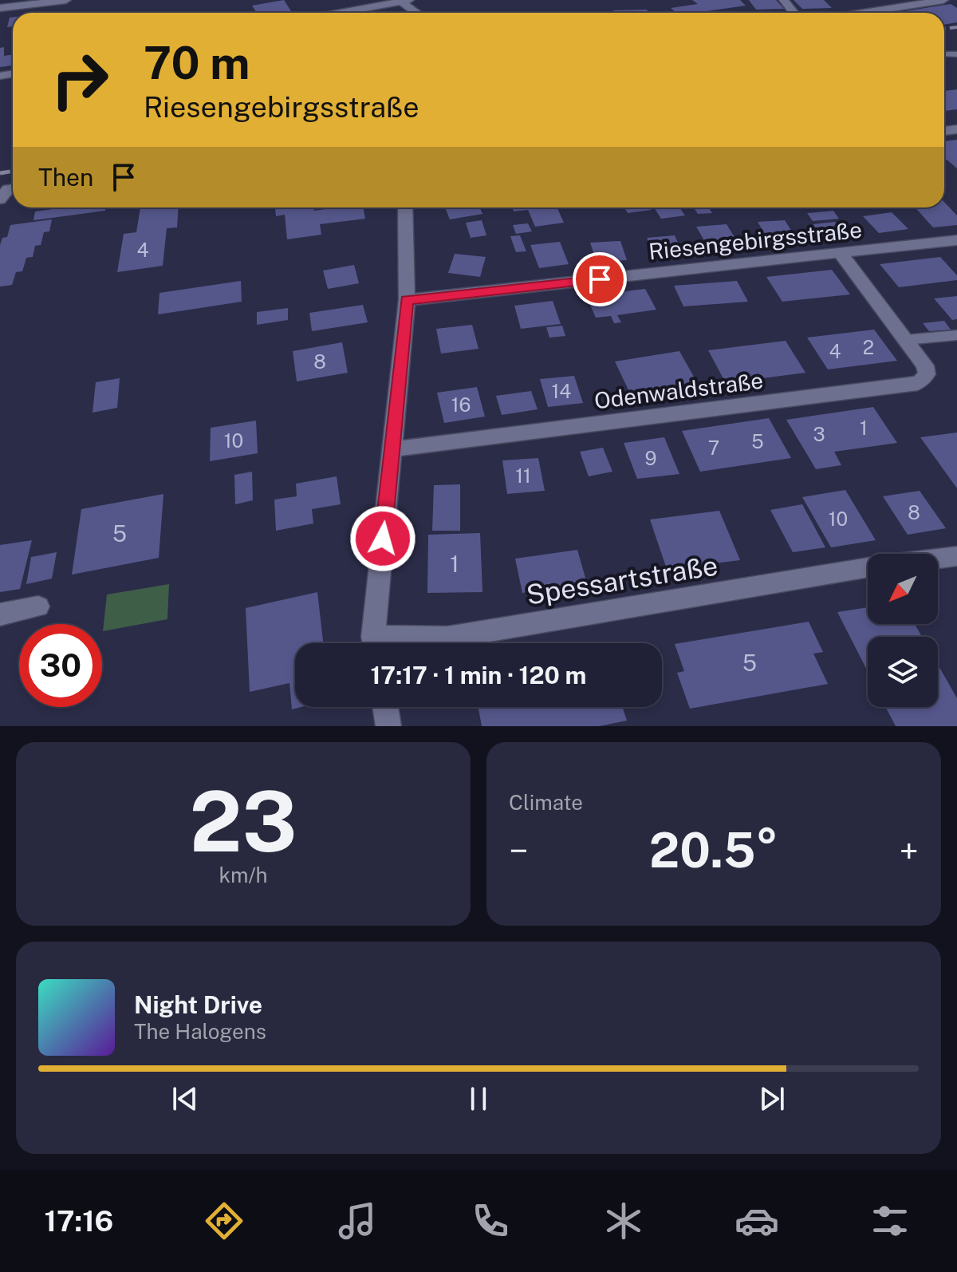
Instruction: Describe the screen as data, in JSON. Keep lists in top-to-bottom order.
{
  "streets": {
    "street": ["Riesengebirgsstraße", "Odenwaldstraße", "Spessartstraße"]
  },
  "crossings": [
    ["Riesengebirgsstraße", "Odenwaldstraße"]
  ],
  "house_numbers": [
    "4",
    "2",
    "4",
    "8",
    "14",
    "16",
    "1",
    "3",
    "10",
    "5",
    "7",
    "9",
    "11",
    "8",
    "10",
    "5",
    "1",
    "5"
  ],
  "north": "bottom left",
  "page": {
    "turn": ["70 m", "Riesengebirgsstraße"],
    "then": "Then",
    "limit": "30",
    "trip": "17:17 · 1 min · 120 m",
    "tile": [
      ["23", "km/h"],
      "Climate"
    ],
    "heat": ["−", "20.5°", "+"],
    "song": ["Night Drive", "The Halogens"],
    "tabs": "17:16"
  }
}
